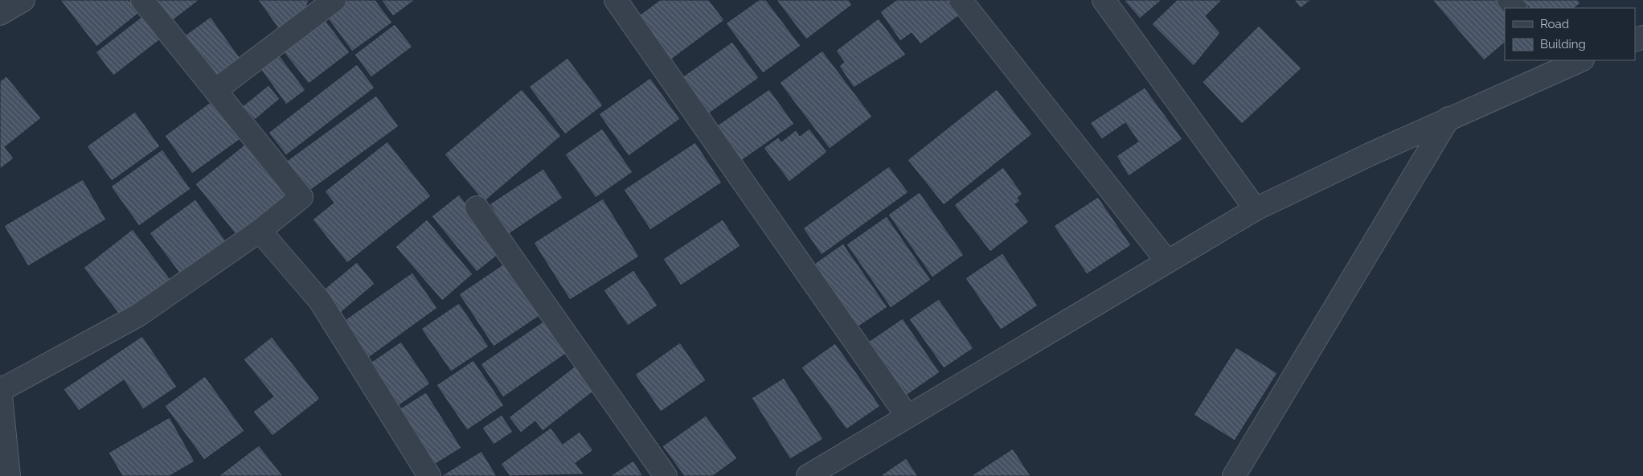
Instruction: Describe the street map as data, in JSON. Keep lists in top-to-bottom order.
{
  "legend": ["Road", "Building"]
}
